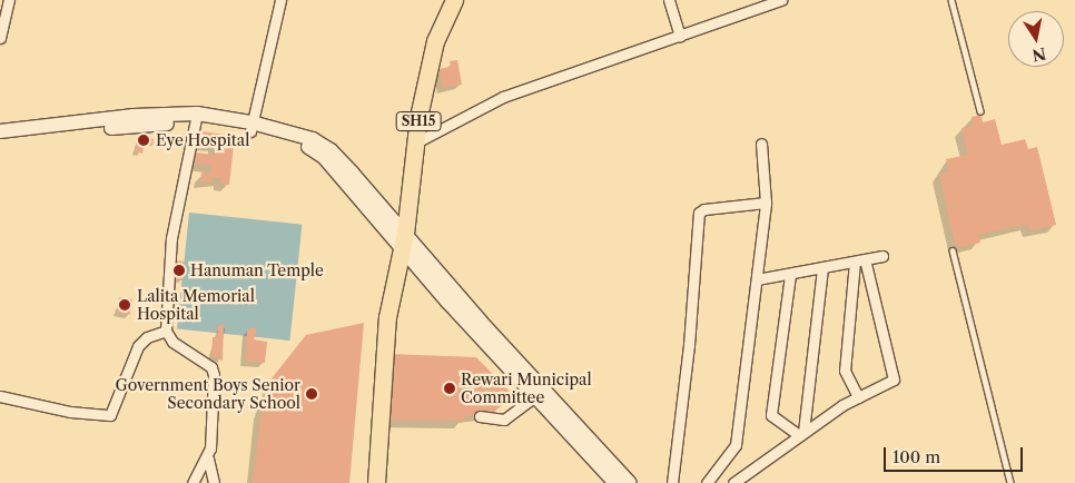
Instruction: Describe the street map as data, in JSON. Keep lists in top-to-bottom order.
{
  "streets": {
    "main road": ["SH15"]
  },
  "places": [
    "Eye Hospital",
    "Hanuman Temple",
    "Lalita Memorial Hospital",
    "Rewari Municipal Committee",
    "Government Boys Senior Secondary School"
  ],
  "scale_bar": "100 m",
  "north": "bottom"
}
